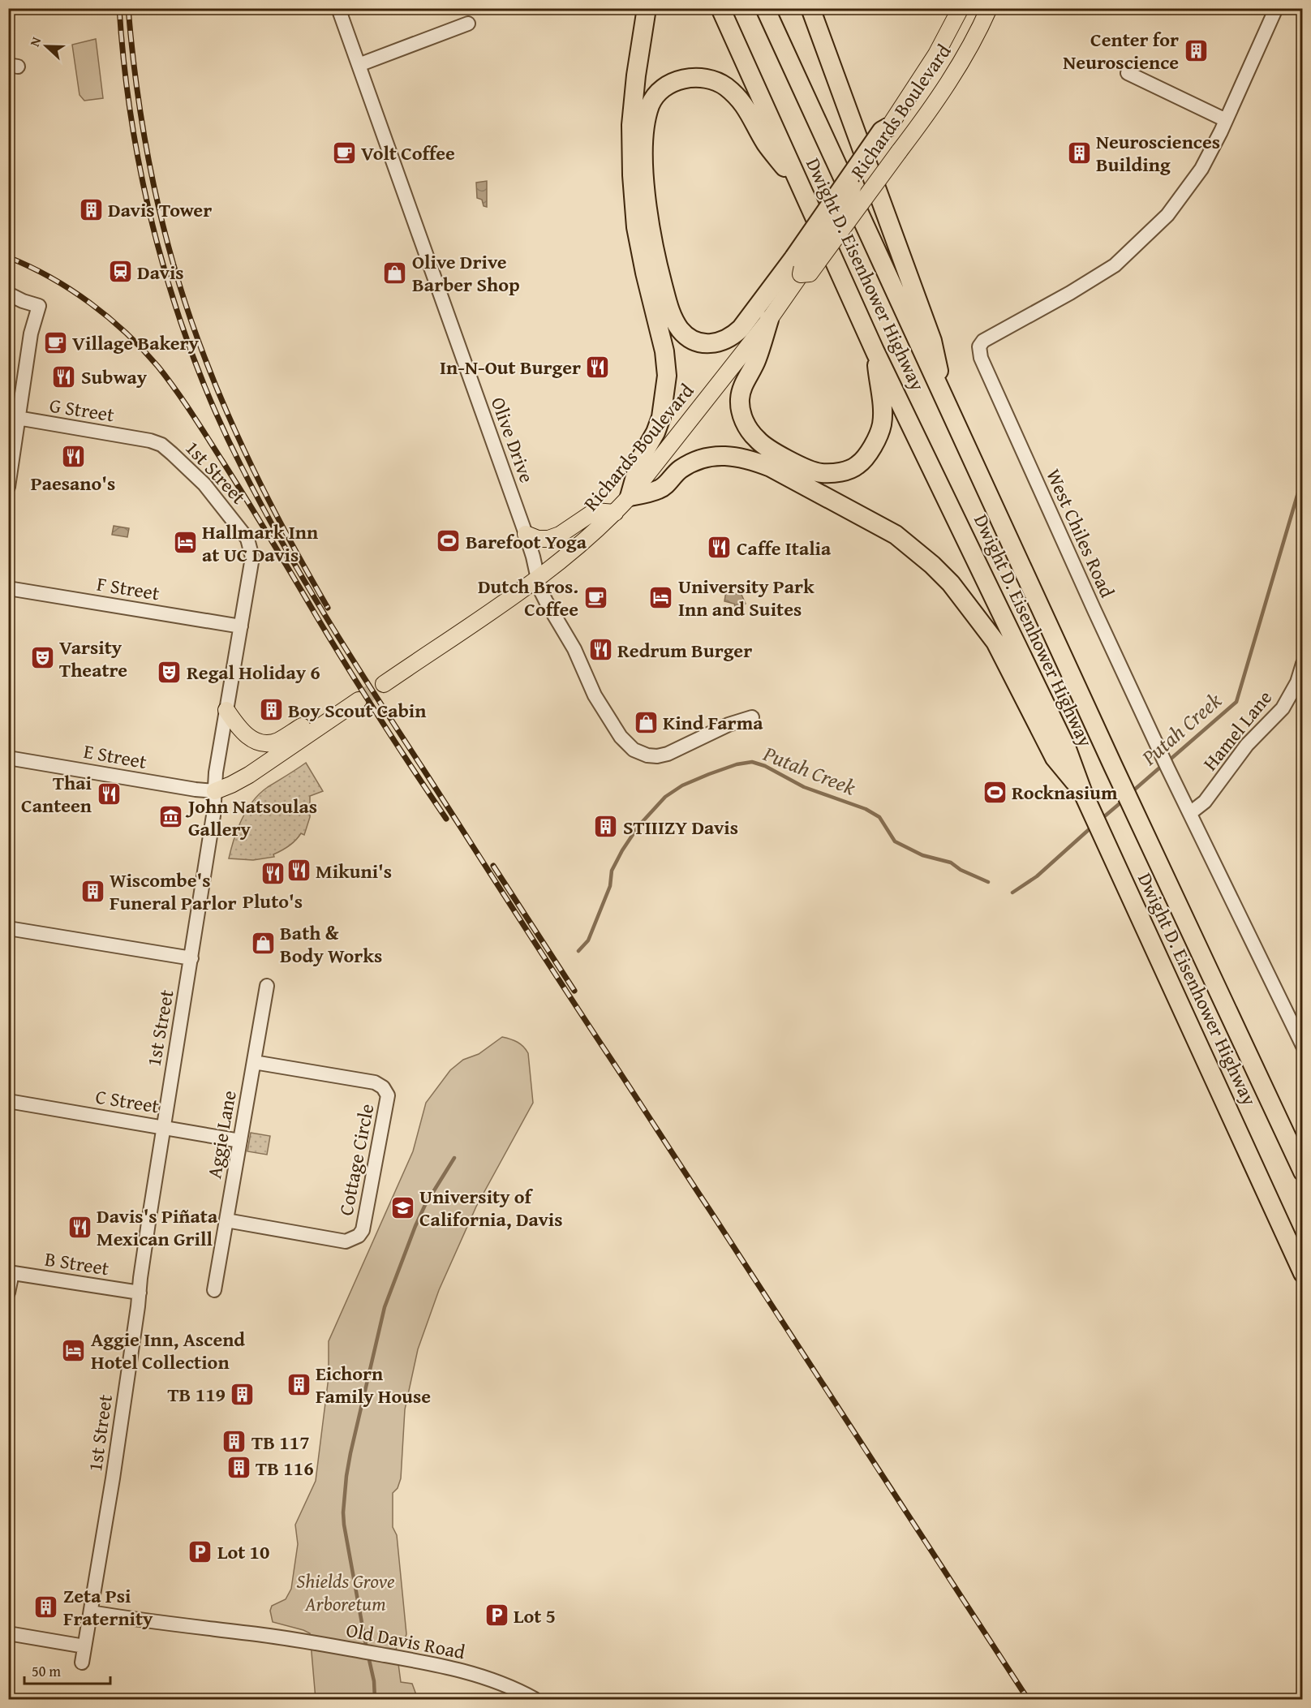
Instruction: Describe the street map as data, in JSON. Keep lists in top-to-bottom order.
{
  "streets": {
    "highway": ["Dwight D. Eisenhower Highway"],
    "main road": ["Richards Boulevard"],
    "street": [
      "G Street",
      "Olive Drive",
      "1st Street",
      "West Chiles Road",
      "F Street",
      "Hamel Lane",
      "E Street",
      "C Street",
      "Aggie Lane",
      "Cottage Circle",
      "B Street",
      "Old Davis Road"
    ]
  },
  "crossings": [
    ["Richards Boulevard", "Olive Drive"],
    ["G Street", "1st Street"],
    ["1st Street", "F Street"],
    ["1st Street", "E Street"],
    ["1st Street", "C Street"],
    ["1st Street", "B Street"],
    ["1st Street", "Old Davis Road"],
    ["West Chiles Road", "Hamel Lane"],
    ["C Street", "Aggie Lane"],
    ["Aggie Lane", "Cottage Circle"]
  ],
  "water": ["Putah Creek"],
  "parks": ["Shields Grove Arboretum"],
  "places": {
    "building": [
      "Center for Neuroscience",
      "Neurosciences Building",
      "Davis Tower",
      "Boy Scout Cabin",
      "STIIIZY Davis",
      "Wiscombe's Funeral Parlor",
      "Eichorn Family House",
      "TB 119",
      "TB 117",
      "TB 116",
      "Zeta Psi Fraternity"
    ],
    "cafe": ["Volt Coffee", "Village Bakery", "Dutch Bros. Coffee"],
    "station": ["Davis"],
    "shop": ["Olive Drive Barber Shop", "Kind Farma", "Bath & Body Works"],
    "restaurant": [
      "In-N-Out Burger",
      "Subway",
      "Paesano's",
      "Caffe Italia",
      "Redrum Burger",
      "Thai Canteen",
      "Mikuni's",
      "Pluto's",
      "Davis's Piñata Mexican Grill"
    ],
    "sports": ["Barefoot Yoga", "Rocknasium"],
    "hotel": ["Hallmark Inn at UC Davis", "University Park Inn and Suites", "Aggie Inn, Ascend Hotel Collection"],
    "theatre": ["Varsity Theatre", "Regal Holiday 6"],
    "museum": ["John Natsoulas Gallery"],
    "school or university": ["University of California, Davis"],
    "parking": ["Lot 10", "Lot 5"]
  },
  "scale_bar": "50 m",
  "north": "left"
}
